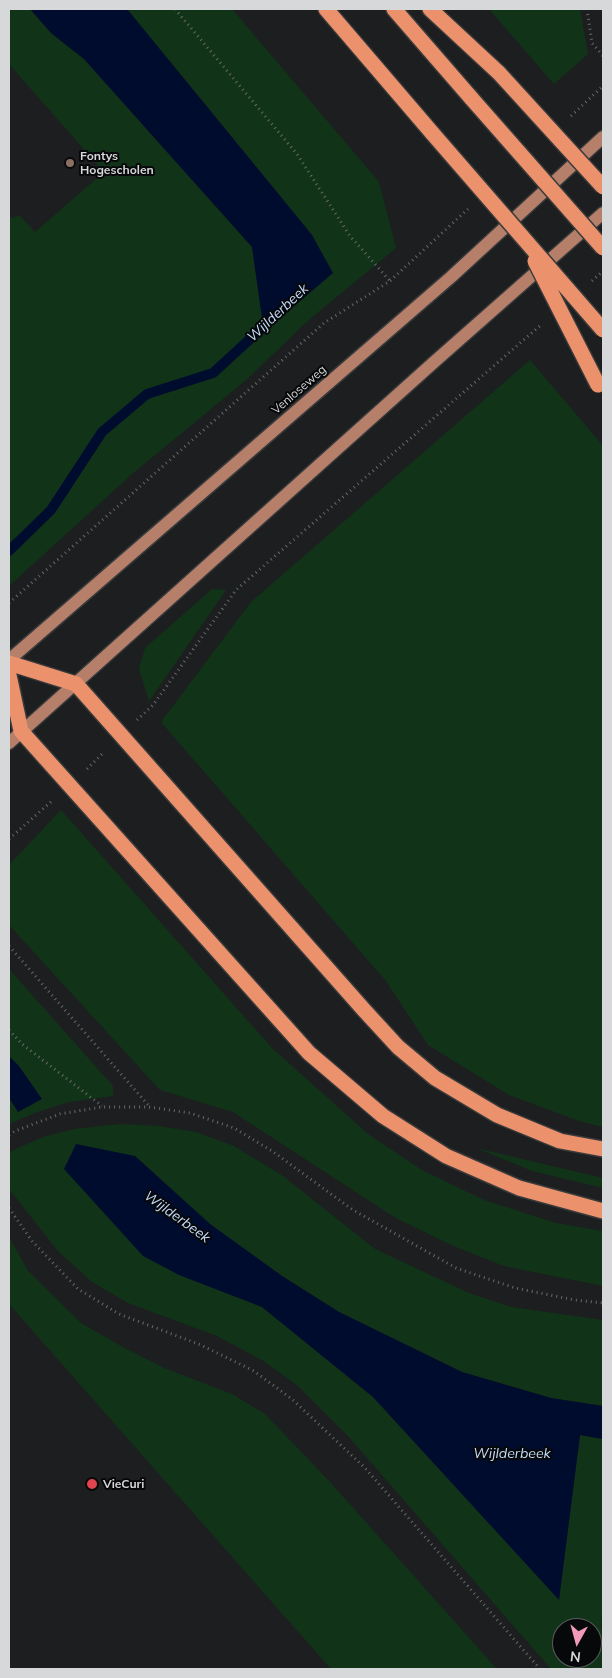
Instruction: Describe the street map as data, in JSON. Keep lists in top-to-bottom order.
{
  "streets": {
    "main road": ["Venloseweg"]
  },
  "water": ["Wijlderbeek"],
  "places": ["Fontys Hogescholen", "VieCuri"],
  "north": "bottom"
}
